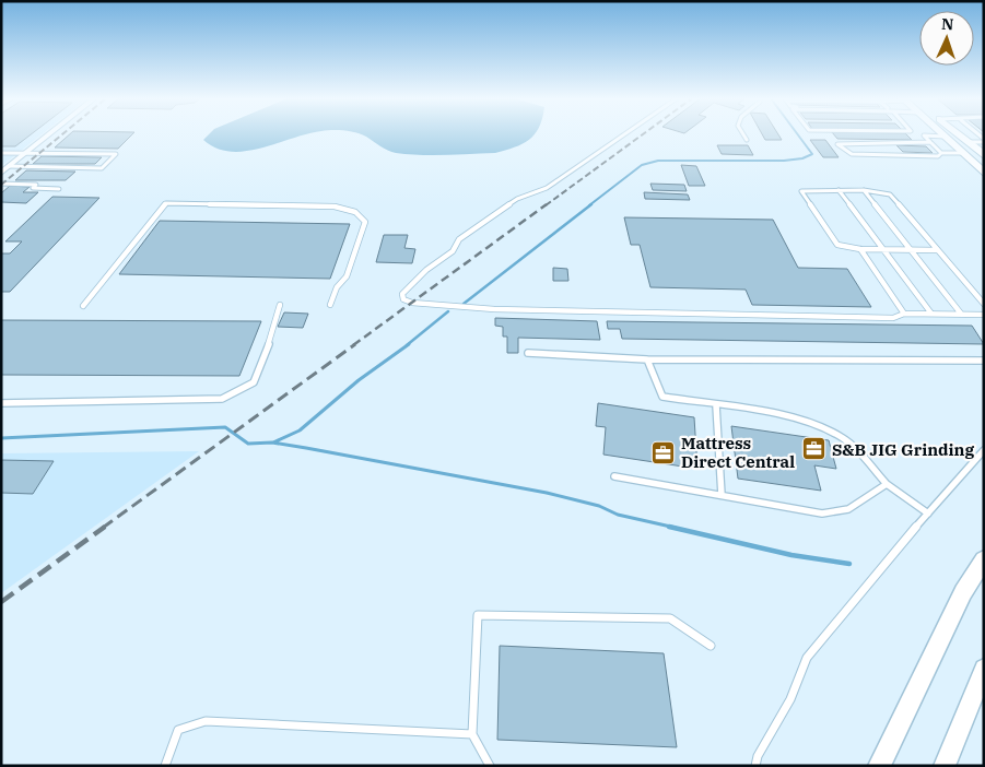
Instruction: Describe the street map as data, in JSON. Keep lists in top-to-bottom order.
{
  "places": {
    "office": ["S&B JIG Grinding", "Mattress Direct Central"]
  },
  "north": "top"
}
